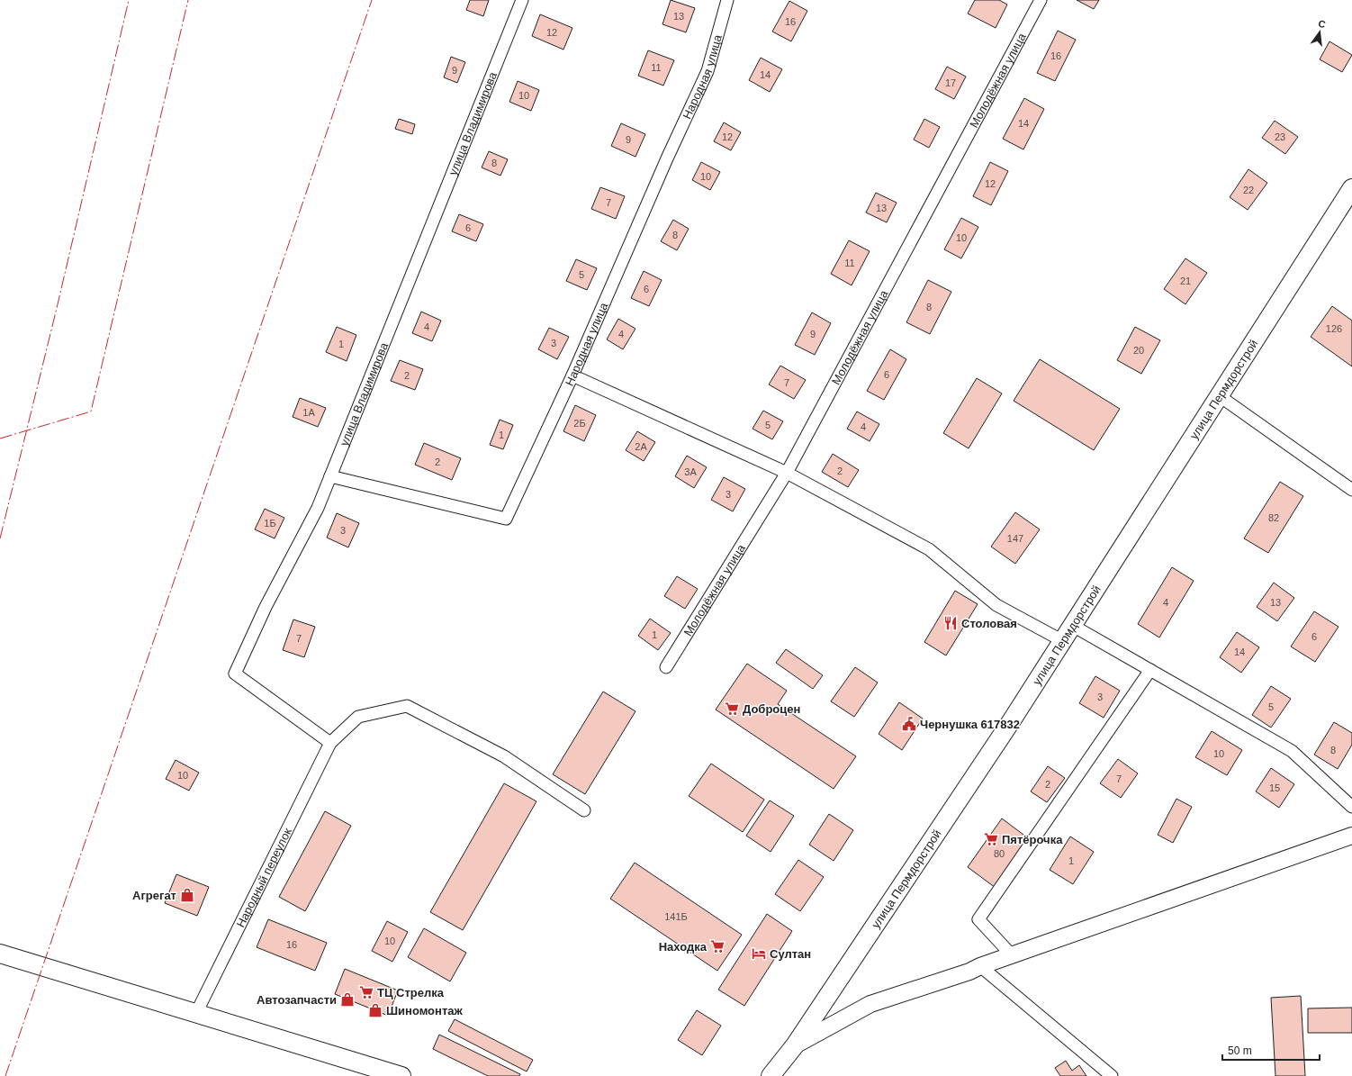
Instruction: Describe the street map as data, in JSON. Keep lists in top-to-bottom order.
{
  "streets": {
    "main road": ["улица Пермдорстрой"],
    "street": [
      "Народная улица",
      "Молодёжная улица",
      "улица Владимирова",
      "Народный переулок"
    ]
  },
  "crossings": [
    ["Народная улица", "улица Владимирова"],
    ["улица Владимирова", "Народный переулок"]
  ],
  "places": {
    "restaurant": ["Столовая"],
    "supermarket": [
      "Доброцен",
      "Пятёрочка",
      "Находка",
      "ТЦ Стрелка"
    ],
    "public building": ["Чернушка 617832"],
    "shop": ["Агрегат", "Автозапчасти", "Шиномонтаж"],
    "hotel": ["Султан"]
  },
  "house_numbers": [
    "13",
    "16",
    "12",
    "16",
    "11",
    "9",
    "14",
    "17",
    "10",
    "14",
    "12",
    "23",
    "9",
    "8",
    "10",
    "12",
    "22",
    "7",
    "13",
    "6",
    "8",
    "10",
    "11",
    "5",
    "21",
    "6",
    "8",
    "4",
    "126",
    "4",
    "9",
    "3",
    "1",
    "20",
    "6",
    "2",
    "7",
    "1А",
    "2Б",
    "5",
    "4",
    "1",
    "2А",
    "2",
    "2",
    "3А",
    "3",
    "82",
    "1Б",
    "3",
    "147",
    "4",
    "13",
    "1",
    "6",
    "7",
    "14",
    "3",
    "5",
    "8",
    "10",
    "10",
    "7",
    "2",
    "15",
    "80",
    "1",
    "141Б",
    "10",
    "16"
  ],
  "scale_bar": "50 m",
  "north": "top"
}
